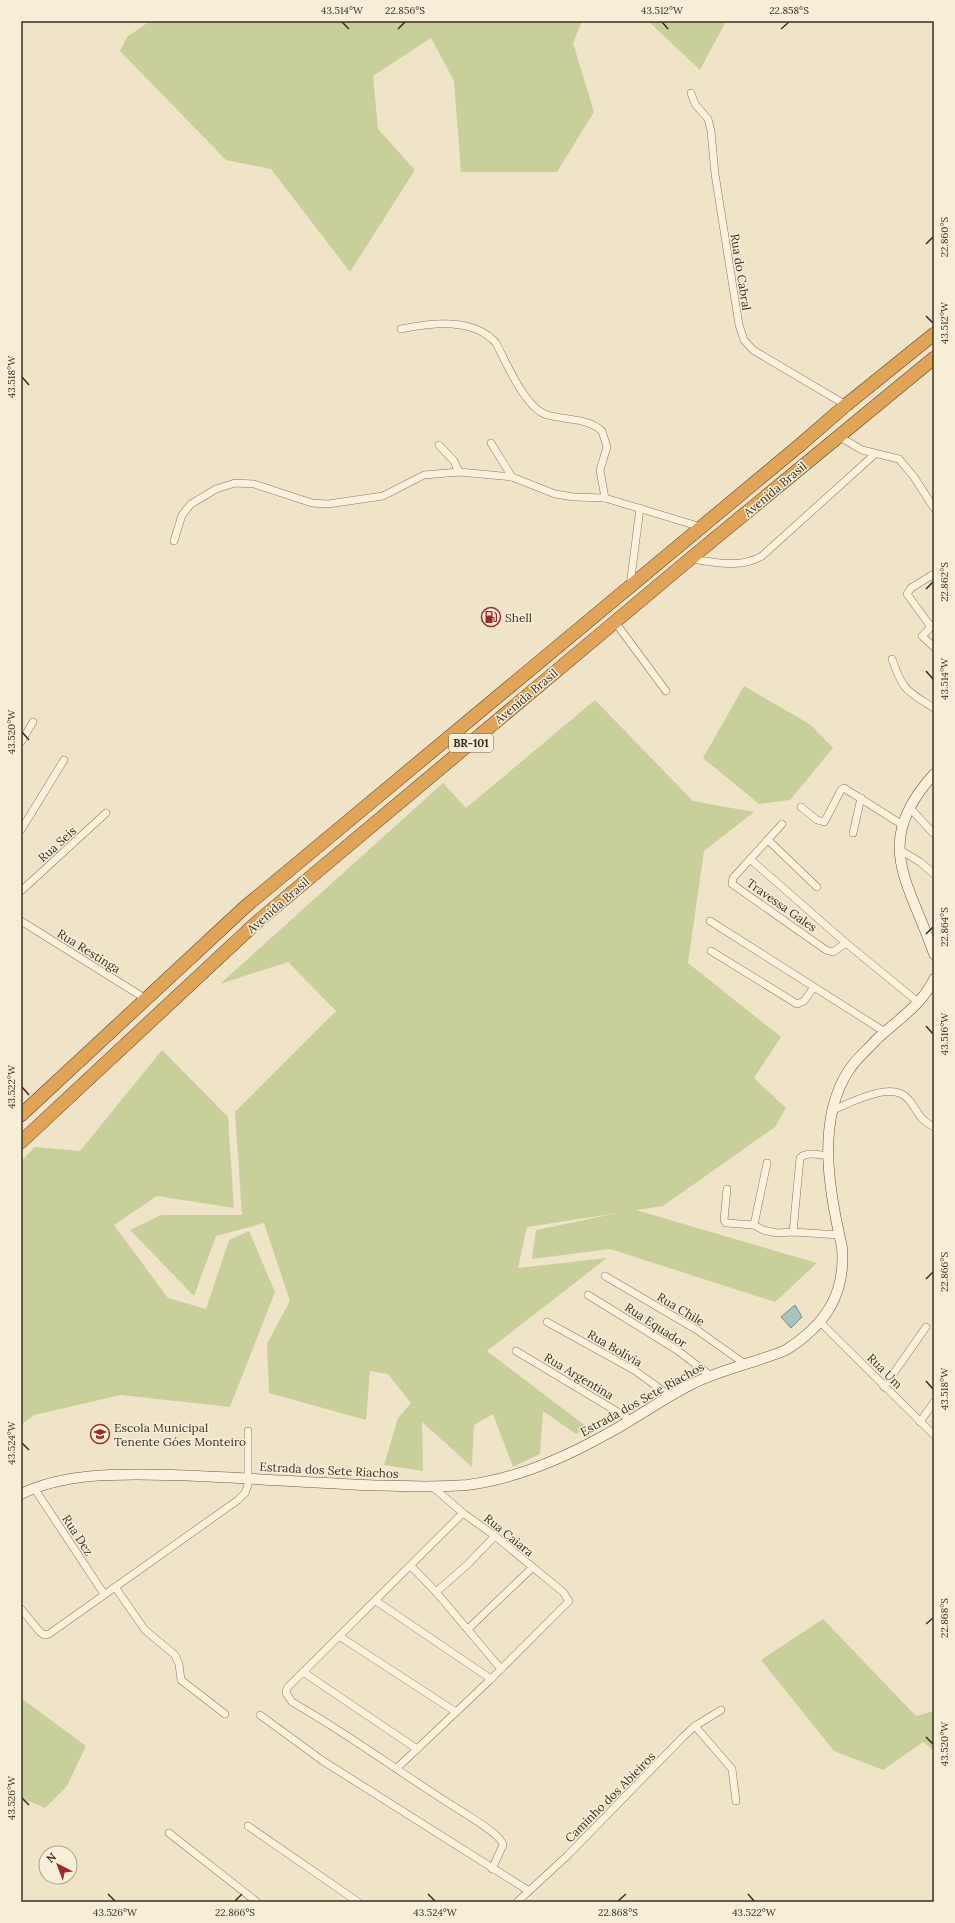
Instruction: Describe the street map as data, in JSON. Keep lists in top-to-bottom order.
{
  "streets": {
    "highway": ["Avenida Brasil", "BR-101"],
    "street": [
      "Rua do Cabral",
      "Rua Seis",
      "Travessa Gales",
      "Rua Restinga",
      "Rua Chile",
      "Rua Equador",
      "Rua Bolívia",
      "Rua Um",
      "Rua Argentina",
      "Estrada dos Sete Riachos",
      "Rua Dez",
      "Rua Caiara",
      "Caminho dos Abieiros"
    ]
  },
  "crossings": [
    ["Rua do Cabral", "Avenida Brasil"],
    ["Avenida Brasil", "Rua Restinga"],
    ["Travessa Gales", "Estrada dos Sete Riachos"],
    ["Rua Chile", "Estrada dos Sete Riachos"],
    ["Rua Equador", "Estrada dos Sete Riachos"],
    ["Rua Bolívia", "Estrada dos Sete Riachos"],
    ["Rua Um", "Estrada dos Sete Riachos"],
    ["Rua Argentina", "Estrada dos Sete Riachos"],
    ["Estrada dos Sete Riachos", "Rua Dez"],
    ["Estrada dos Sete Riachos", "Rua Caiara"]
  ],
  "places": {
    "fuel station": ["Shell"],
    "school or university": ["Escola Municipal Tenente Góes Monteiro"]
  },
  "north": "top left",
  "coordinates": [
    "43.514°W",
    "22.856°S",
    "43.512°W",
    "22.858°S",
    "22.860°S",
    "43.518°W",
    "22.862°S",
    "43.520°W",
    "22.864°S",
    "43.516°W",
    "43.522°W",
    "22.866°S",
    "43.524°W",
    "22.868°S",
    "43.526°W"
  ]
}
